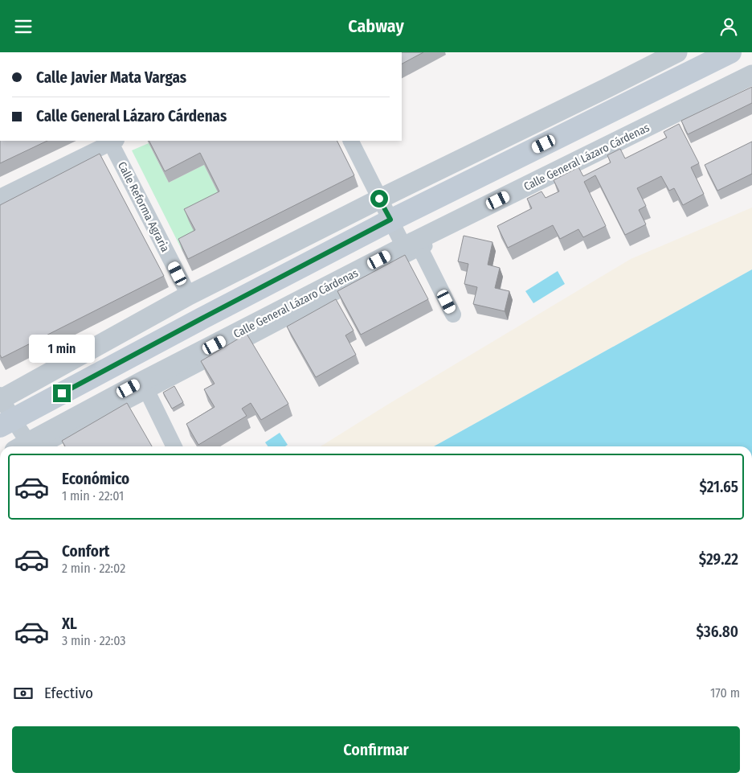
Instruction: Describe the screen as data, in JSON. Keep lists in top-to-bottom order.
{
  "streets": {
    "street": ["Calle General Lázaro Cárdenas", "Calle Reforma Agraria"]
  },
  "page": {
    "header": "Cabway",
    "banner": ["Calle Javier Mata Vargas", "Calle General Lázaro Cárdenas"],
    "bubble": "1 min",
    "list": [
      {
        "name": "Económico",
        "note": "1 min · 22:01",
        "value": "$21.65"
      },
      {
        "name": "Confort",
        "note": "2 min · 22:02",
        "value": "$29.22"
      },
      {
        "name": "XL",
        "note": "3 min · 22:03",
        "value": "$36.80"
      }
    ],
    "pay": ["Efectivo", "170 m"],
    "buttons": "Confirmar"
  }
}
